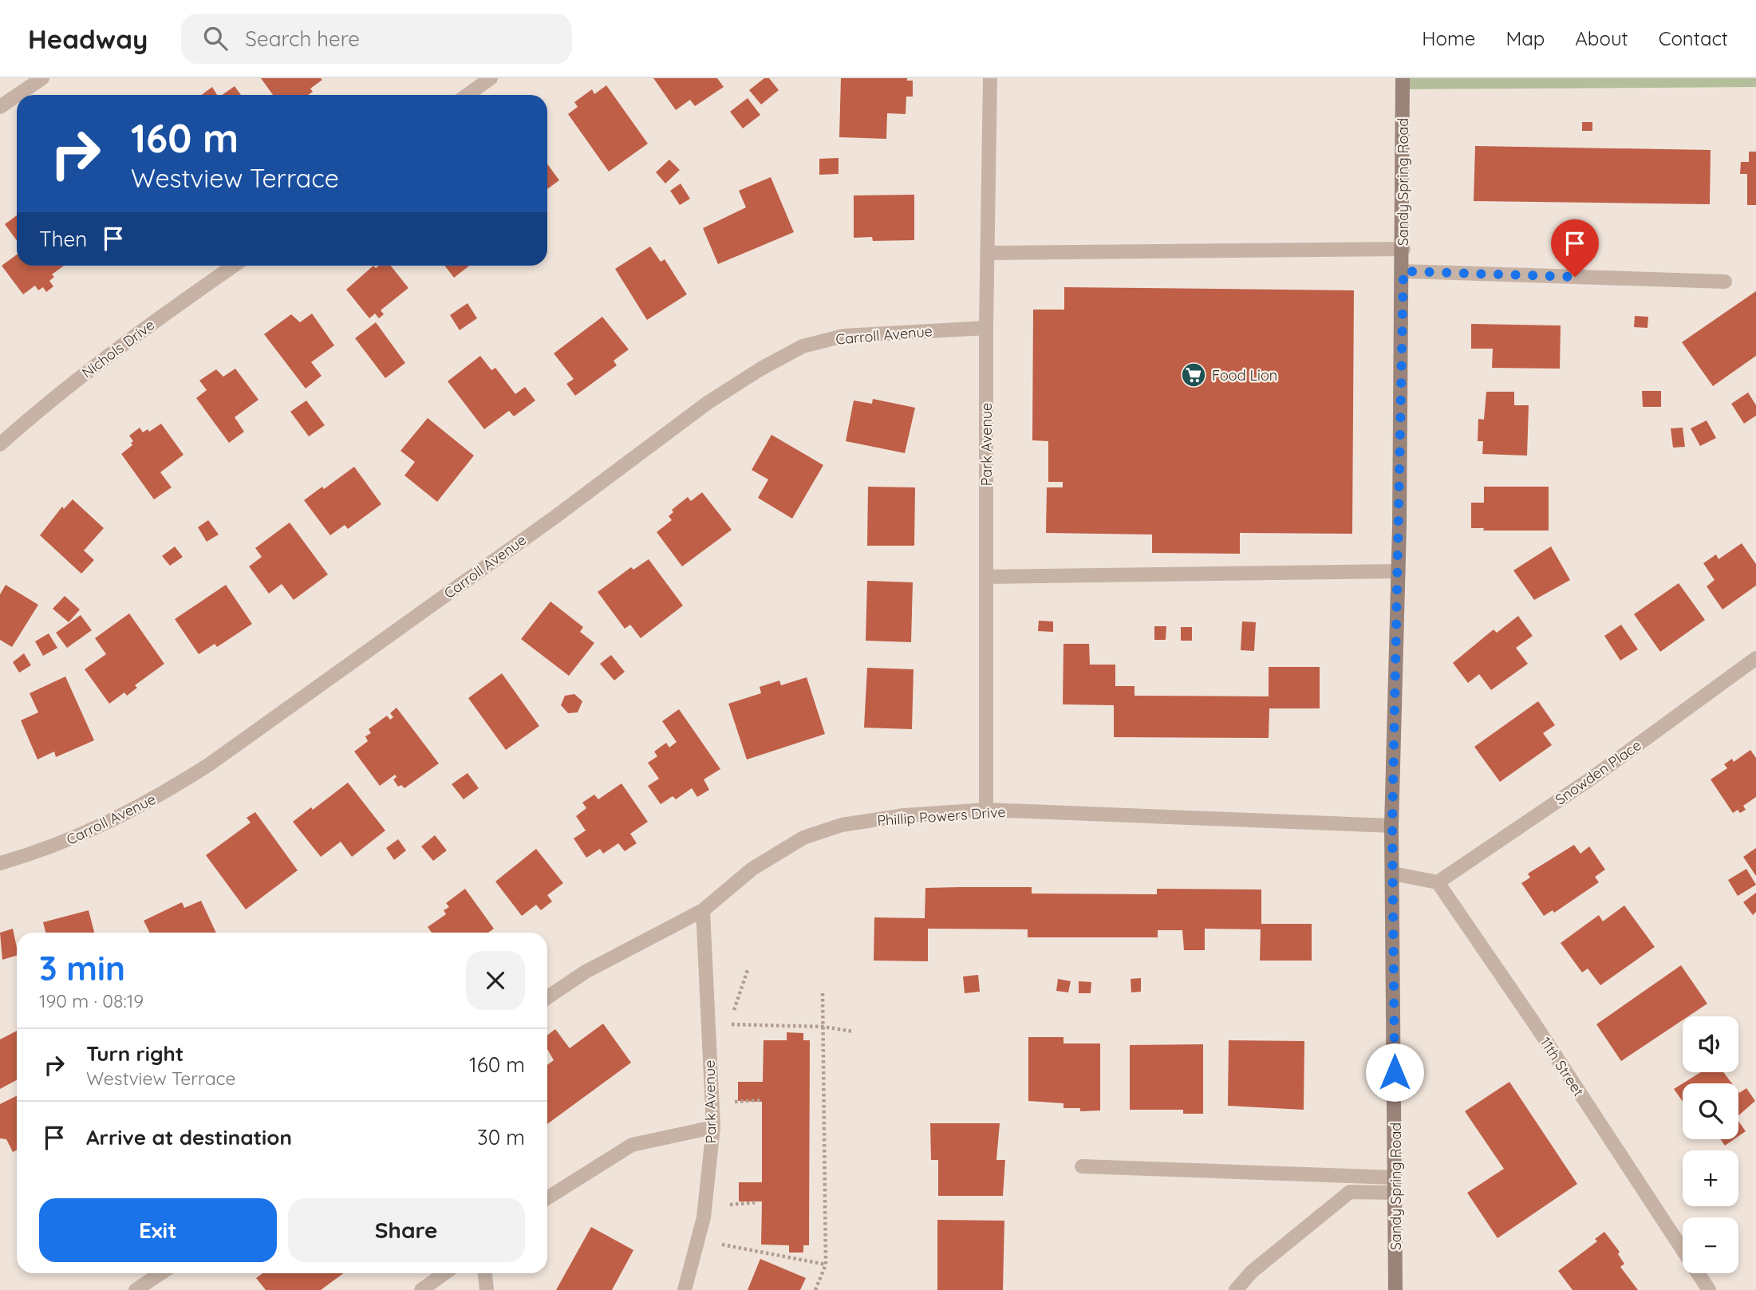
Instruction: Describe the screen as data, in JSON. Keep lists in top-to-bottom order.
{
  "streets": {
    "street": [
      "Sandy Spring Road",
      "Carroll Avenue",
      "Nichols Drive",
      "Park Avenue",
      "Snowden Place",
      "Phillip Powers Drive",
      "11th Street"
    ]
  },
  "crossings": [
    ["Sandy Spring Road", "Phillip Powers Drive"],
    ["Carroll Avenue", "Park Avenue"],
    ["Park Avenue", "Phillip Powers Drive"],
    ["Snowden Place", "11th Street"]
  ],
  "places": {
    "supermarket": ["Food Lion"]
  },
  "page": {
    "header": "Headway",
    "search": "Search here",
    "nav": [
      "Home",
      "Map",
      "About",
      "Contact"
    ],
    "turn": ["160 m", "Westview Terrace"],
    "then": "Then",
    "heading": ["3 min", "190 m · 08:19"],
    "map_buttons": ["+", "−"],
    "list": [
      {
        "name": "Turn right",
        "note": "Westview Terrace",
        "value": "160 m"
      },
      {
        "name": "Arrive at destination",
        "value": "30 m"
      }
    ],
    "buttons": ["Exit", "Share"]
  }
}
